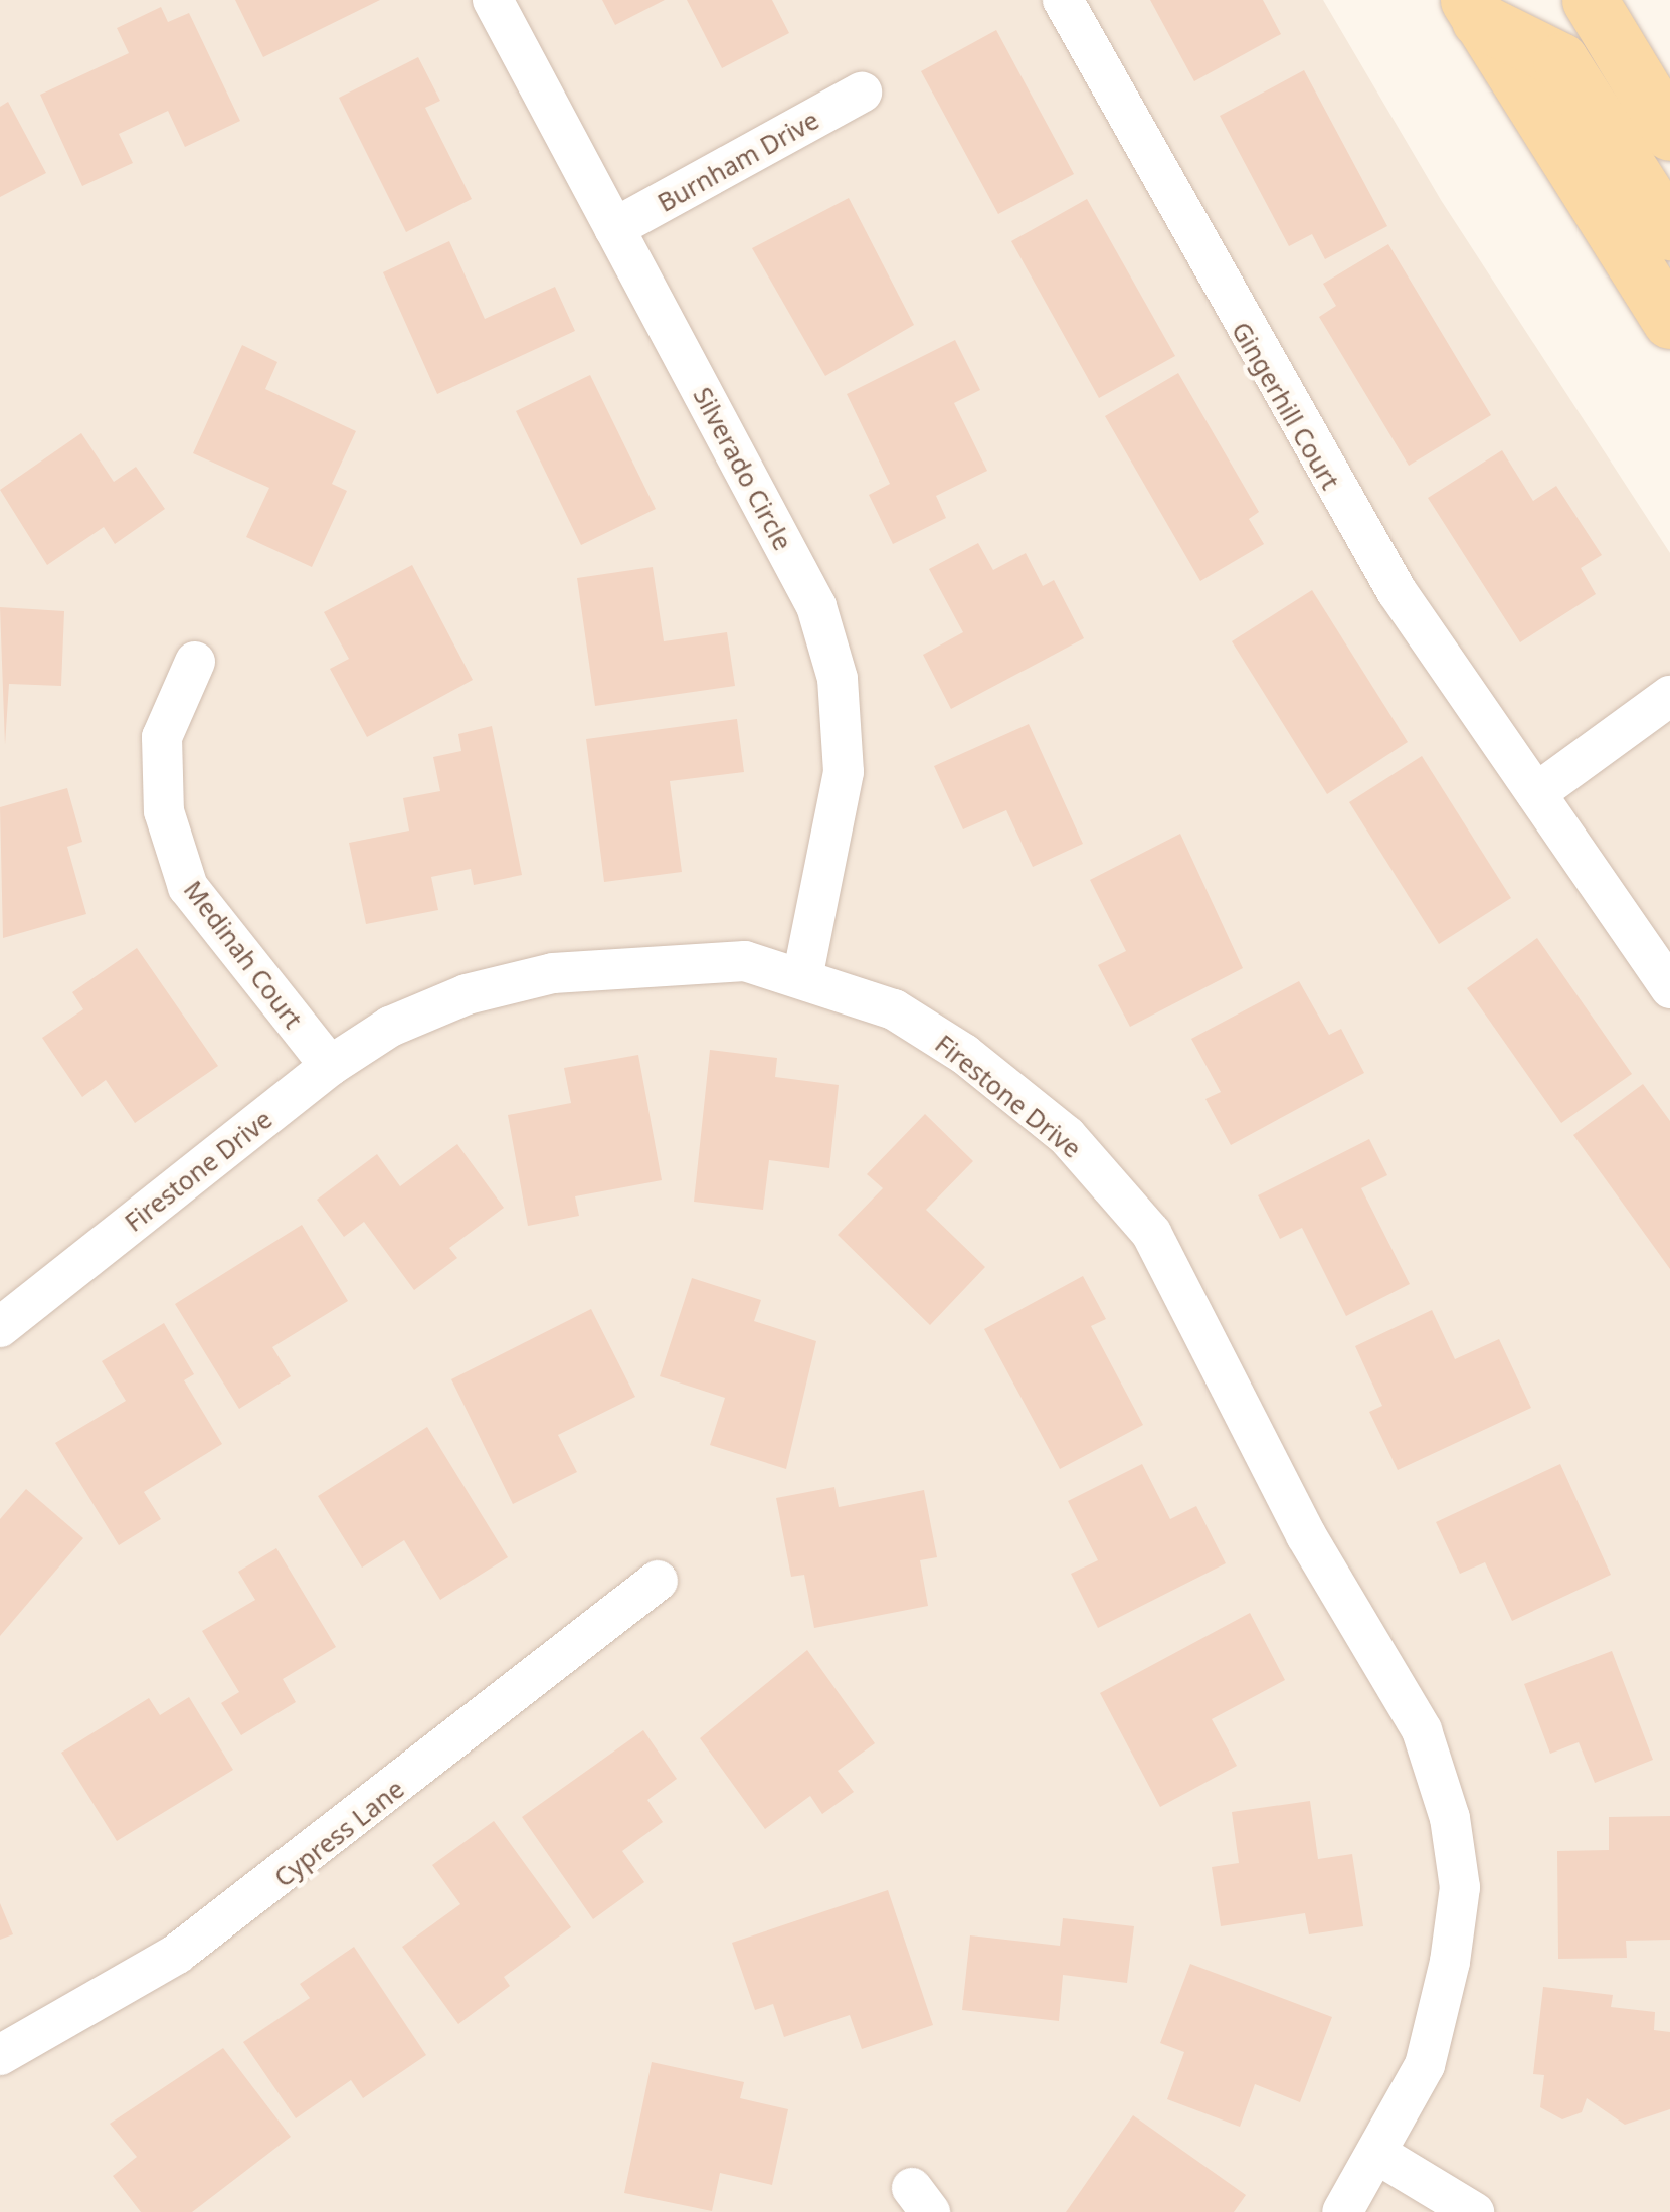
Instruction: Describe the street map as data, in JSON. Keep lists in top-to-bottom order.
{
  "streets": {
    "street": [
      "Burnham Drive",
      "Gingerhill Court",
      "Silverado Circle",
      "Medinah Court",
      "Firestone Drive",
      "Cypress Lane"
    ]
  },
  "crossings": [
    ["Burnham Drive", "Silverado Circle"],
    ["Silverado Circle", "Firestone Drive"],
    ["Medinah Court", "Firestone Drive"]
  ]
}
